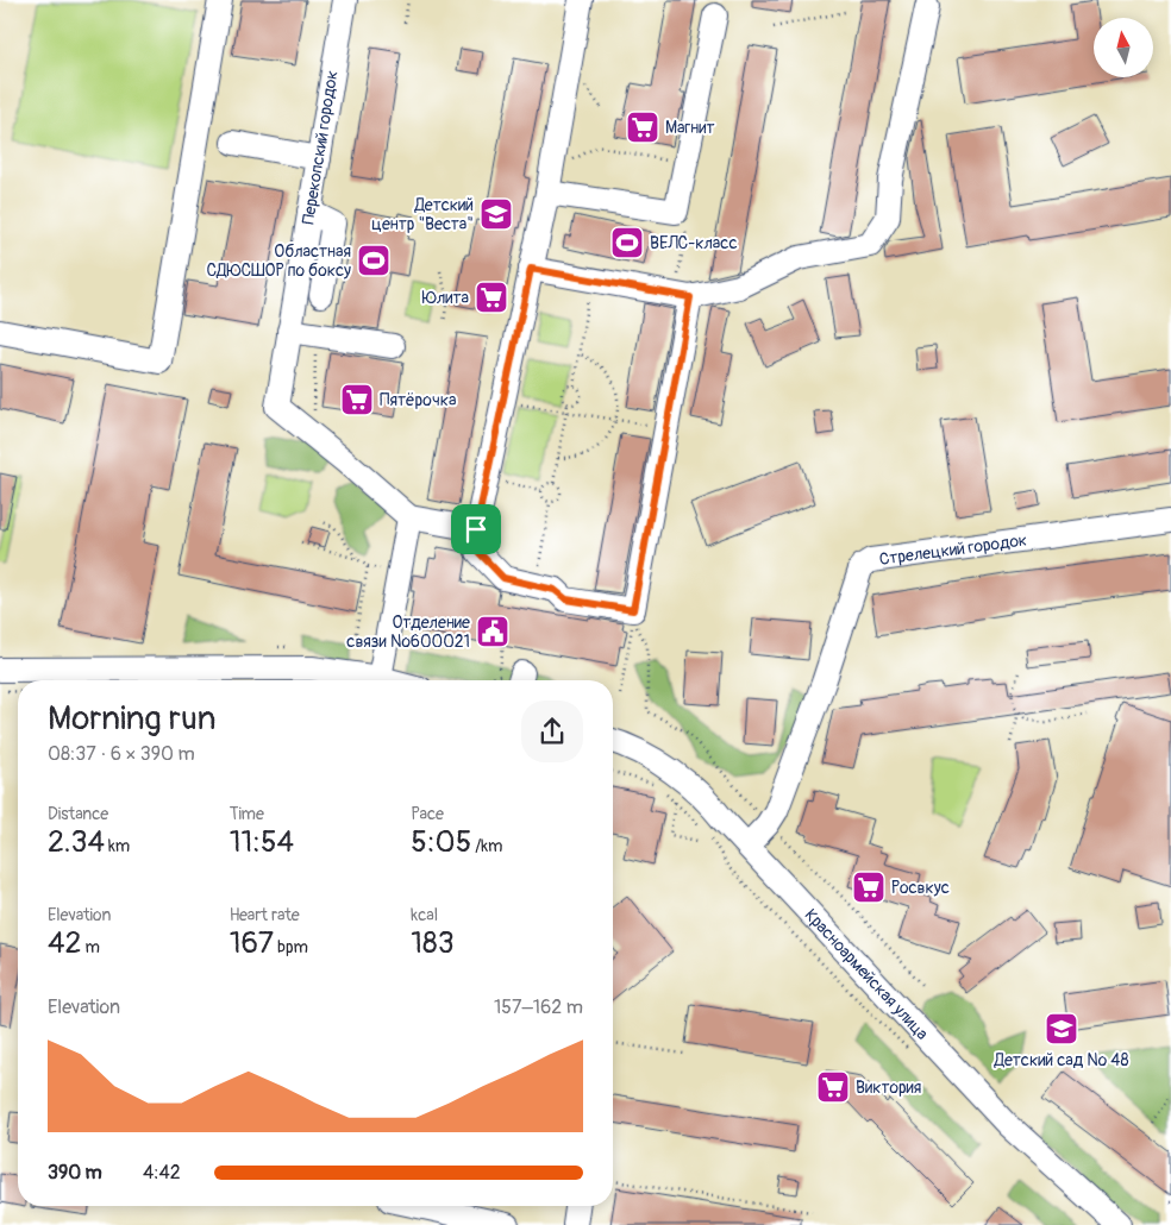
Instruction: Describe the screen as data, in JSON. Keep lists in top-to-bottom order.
{
  "streets": {
    "street": ["Перекопский городок", "Стрелецкий городок", "Красноармейская улица"]
  },
  "crossings": [
    ["Стрелецкий городок", "Красноармейская улица"]
  ],
  "places": {
    "supermarket": [
      "Магнит",
      "Юлита",
      "Пятёрочка",
      "Росвкус",
      "Виктория"
    ],
    "school or university": ["Детский центр \"Веста\"", "Детский сад № 48"],
    "sports": ["ВЕЛС-класс", "Областная СДЮСШОР по боксу"],
    "public building": ["Отделение связи №600021"]
  },
  "north": "top",
  "page": {
    "heading": ["Morning run", "08:37 · 6 × 390 m"],
    "stats": [
      ["Distance", "2.34 km"],
      ["Time", "11:54"],
      ["Pace", "5:05 /km"],
      ["Elevation", "42 m"],
      ["Heart rate", "167 bpm"],
      ["kcal", "183"]
    ],
    "chart": ["Elevation", "157–162 m"],
    "list": [
      {
        "name": "390 m",
        "note": "4:42"
      }
    ]
  }
}
